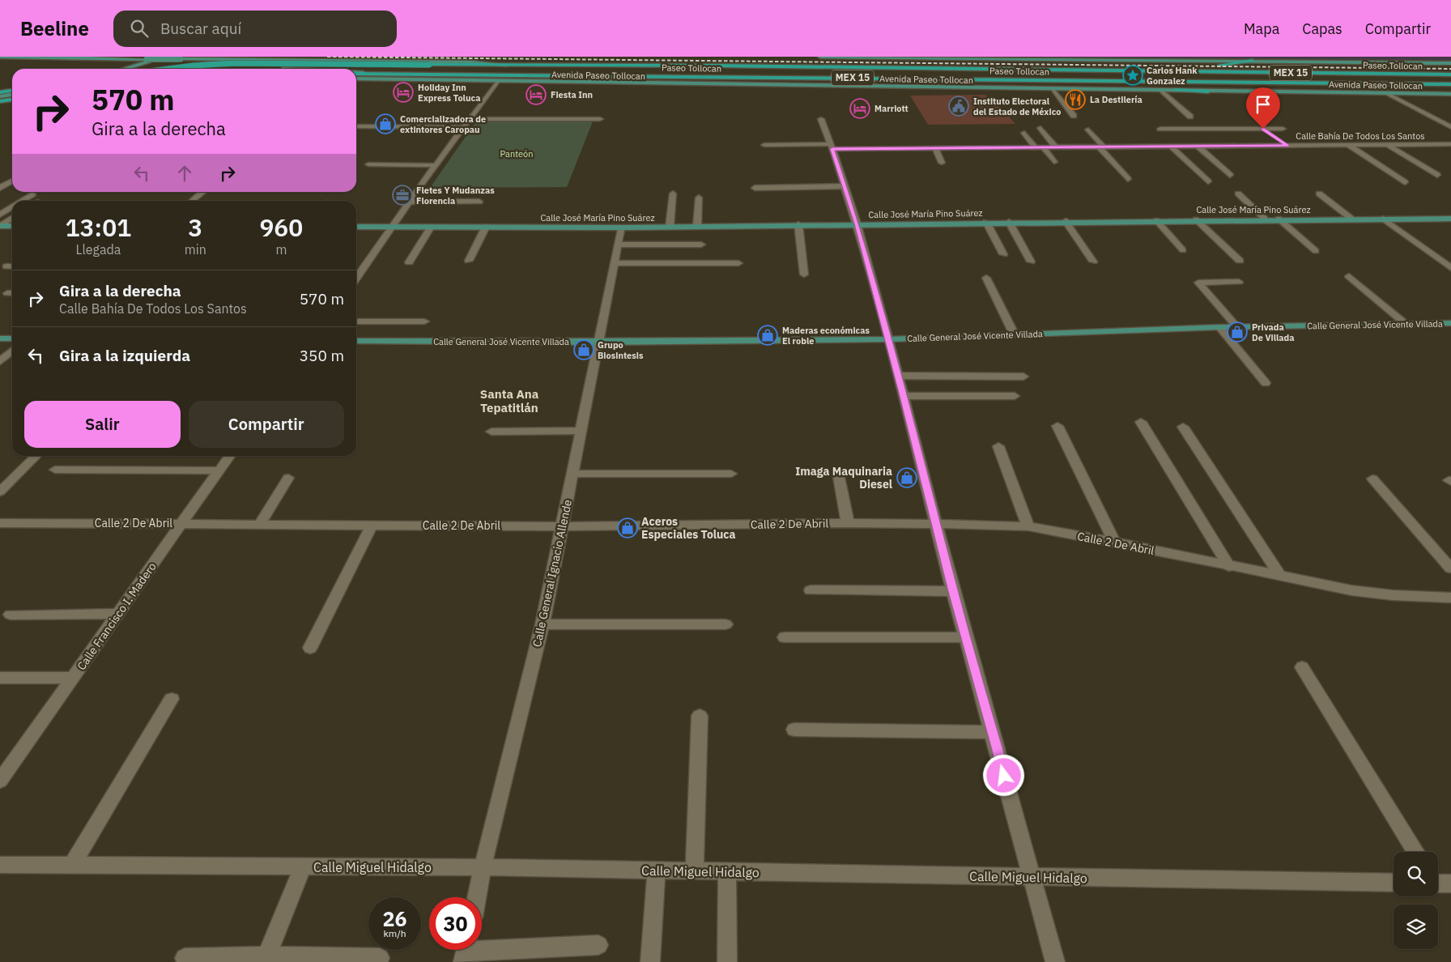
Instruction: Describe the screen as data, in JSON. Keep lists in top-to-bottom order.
{
  "streets": {
    "highway": ["Paseo Tollocan", "MEX 15"],
    "main road": ["Avenida Paseo Tollocan", "Calle José María Pino Suárez", "Calle General José Vicente Villada"],
    "street": [
      "Calle Bahía De Todos Los Santos",
      "Calle 2 De Abril",
      "Calle General Ignacio Allende",
      "Calle Francisco I. Madero",
      "Calle Miguel Hidalgo"
    ]
  },
  "crossings": [
    ["Paseo Tollocan", "MEX 15"],
    ["Calle José María Pino Suárez", "Calle General Ignacio Allende"],
    ["Calle General José Vicente Villada", "Calle General Ignacio Allende"],
    ["Calle 2 De Abril", "Calle General Ignacio Allende"],
    ["Calle 2 De Abril", "Calle Francisco I. Madero"],
    ["Calle General Ignacio Allende", "Calle Miguel Hidalgo"]
  ],
  "districts": ["Santa Ana Tepatitlán"],
  "parks": ["Panteón"],
  "places": {
    "place": ["Carlos Hank Gonzalez"],
    "hotel": ["Holiday Inn Express Toluca", "Fiesta Inn", "Marriott"],
    "restaurant": ["La Destilería"],
    "public building": ["Instituto Electoral del Estado de México"],
    "shop": [
      "Comercializadora de extintores Caropau",
      "Privada De Villada",
      "Maderas económicas El roble",
      "Grupo Biosintesis",
      "Imaga Maquinaria Diesel",
      "Aceros Especiales Toluca"
    ],
    "office": ["Fletes Y Mudanzas Florencia"]
  },
  "page": {
    "header": "Beeline",
    "search": "Buscar aquí",
    "nav": ["Mapa", "Capas", "Compartir"],
    "turn": ["570 m", "Gira a la derecha"],
    "eta": [
      "13:01",
      "Llegada",
      "3",
      "min",
      "960",
      "m"
    ],
    "list": [
      {
        "name": "Gira a la derecha",
        "note": "Calle Bahía De Todos Los Santos",
        "value": "570 m"
      },
      {
        "name": "Gira a la izquierda",
        "value": "350 m"
      }
    ],
    "buttons": ["Salir", "Compartir"],
    "speed": "26 km/h",
    "limit": "30"
  }
}
